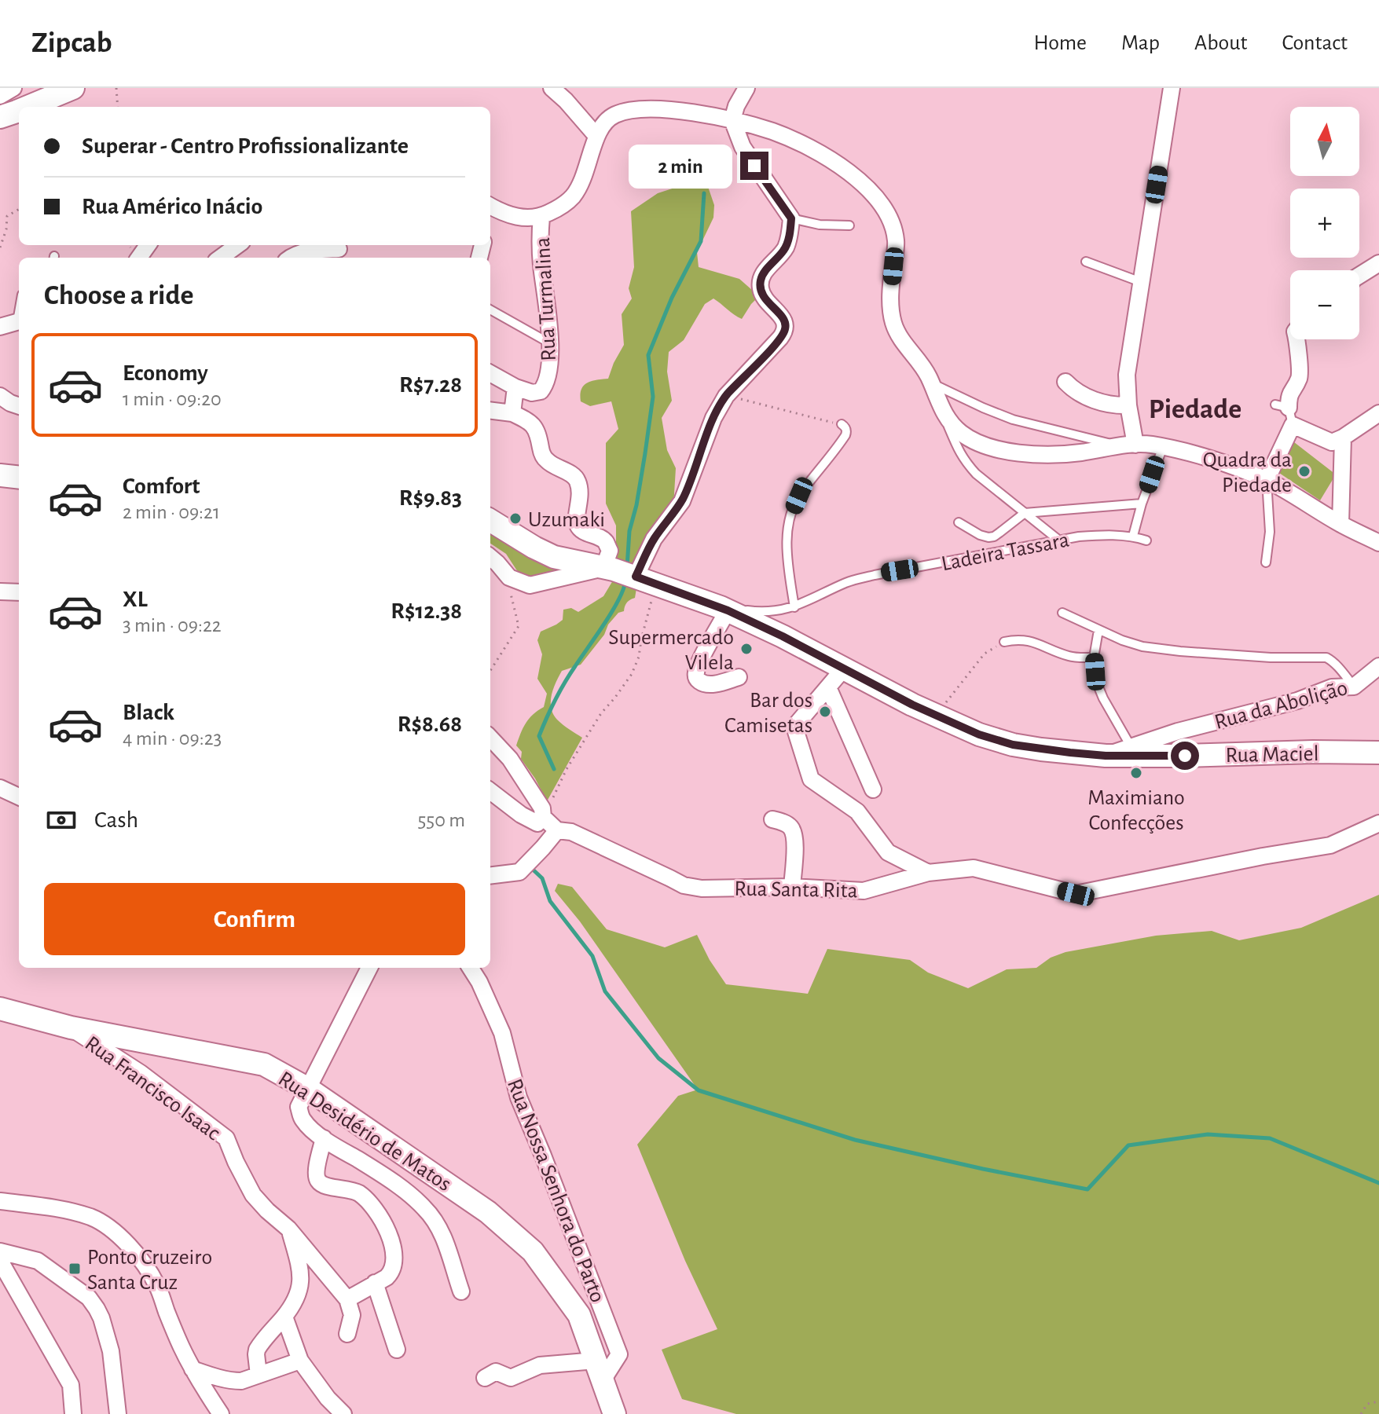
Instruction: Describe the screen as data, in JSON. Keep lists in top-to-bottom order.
{
  "streets": {
    "main road": ["Rua Maciel", "Rua Desidério de Matos"],
    "street": [
      "Rua Turmalina",
      "Rua da Abolição",
      "Rua Santa Rita",
      "Rua Francisco Isaac",
      "Rua Nossa Senhora do Parto"
    ],
    "lane": ["Ladeira Tassara"]
  },
  "crossings": [
    ["Ladeira Tassara", "Rua Maciel"],
    ["Rua da Abolição", "Rua Maciel"],
    ["Rua Francisco Isaac", "Rua Desidério de Matos"],
    ["Rua Desidério de Matos", "Rua Nossa Senhora do Parto"]
  ],
  "districts": ["Piedade"],
  "places": {
    "other": [
      "Quadra da Piedade",
      "Uzumaki",
      "Supermercado Vilela",
      "Bar dos Camisetas",
      "Maximiano Confecções"
    ],
    "transit": ["Ponto Cruzeiro Santa Cruz"]
  },
  "north": "top",
  "page": {
    "header": "Zipcab",
    "nav": [
      "Home",
      "Map",
      "About",
      "Contact"
    ],
    "map_buttons": ["+", "−"],
    "banner": ["Superar - Centro Profissionalizante", "Rua Américo Inácio"],
    "bubble": "2 min",
    "heading": "Choose a ride",
    "list": [
      {
        "name": "Economy",
        "note": "1 min · 09:20",
        "value": "R$7.28"
      },
      {
        "name": "Comfort",
        "note": "2 min · 09:21",
        "value": "R$9.83"
      },
      {
        "name": "XL",
        "note": "3 min · 09:22",
        "value": "R$12.38"
      },
      {
        "name": "Black",
        "note": "4 min · 09:23",
        "value": "R$8.68"
      }
    ],
    "pay": ["Cash", "550 m"],
    "buttons": "Confirm"
  }
}
